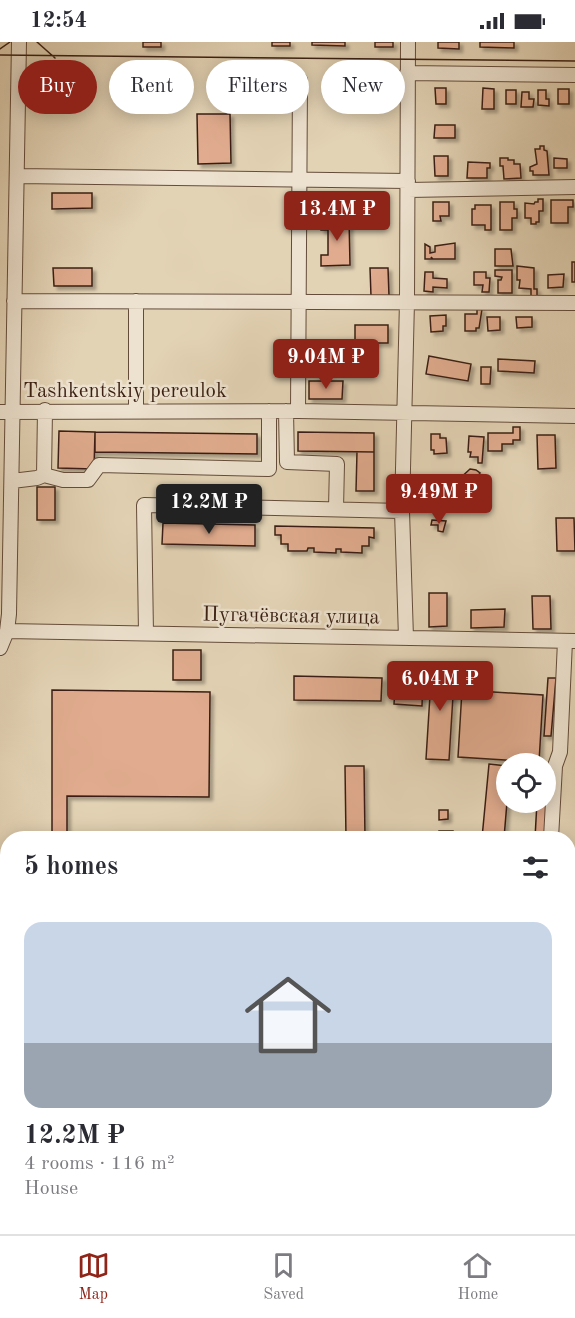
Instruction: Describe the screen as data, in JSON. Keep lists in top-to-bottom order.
{
  "streets": {
    "street": ["Tashkentskiy pereulok", "Пугачёвская улица"]
  },
  "page": {
    "status": "12:54",
    "chip": [
      "Buy",
      "Rent",
      "Filters",
      "New"
    ],
    "price": [
      "13.4M ₽",
      "9.04M ₽",
      "9.49M ₽",
      "12.2M ₽",
      "6.04M ₽"
    ],
    "heading": "5 homes",
    "list": [
      {
        "name": "12.2M ₽",
        "note": "4 rooms · 116 m² · House"
      }
    ],
    "tabs": ["Map", "Saved", "Home"]
  }
}
